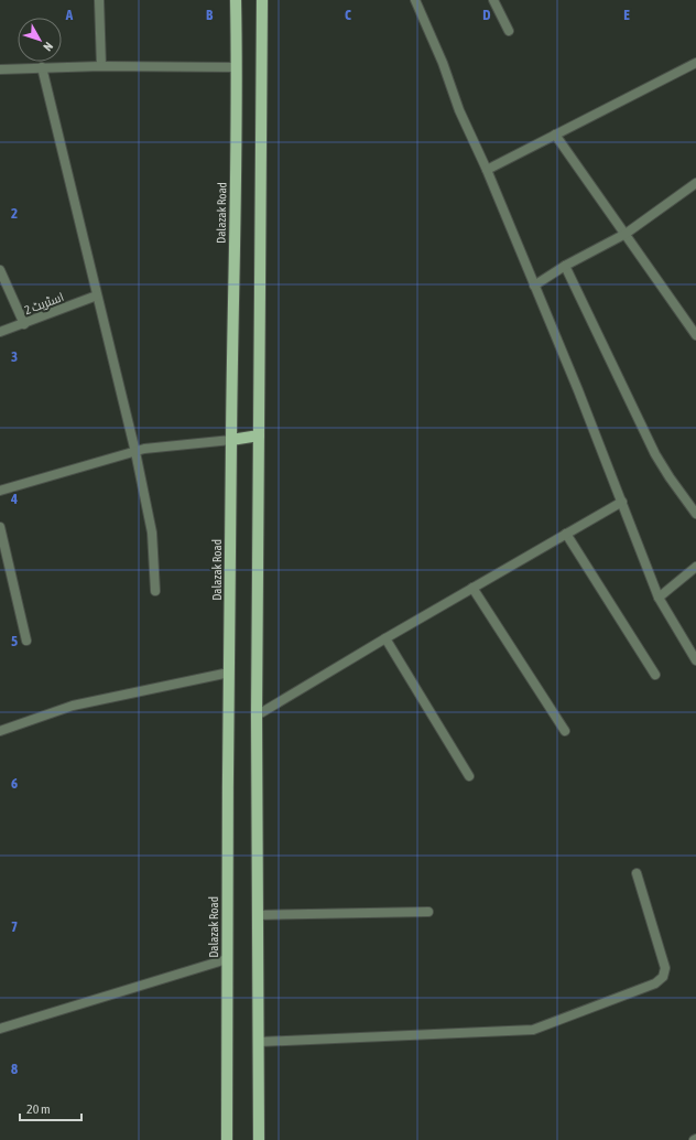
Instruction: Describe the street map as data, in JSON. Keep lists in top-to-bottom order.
{
  "streets": {
    "main road": ["Dalazak Road"],
    "street": ["اسٹریٹ 2"]
  },
  "scale_bar": "20 m",
  "north": "bottom right",
  "grid": {
    "columns": [
      "A",
      "B",
      "C",
      "D",
      "E"
    ],
    "rows": [
      "2",
      "3",
      "4",
      "5",
      "6",
      "7",
      "8"
    ]
  }
}
